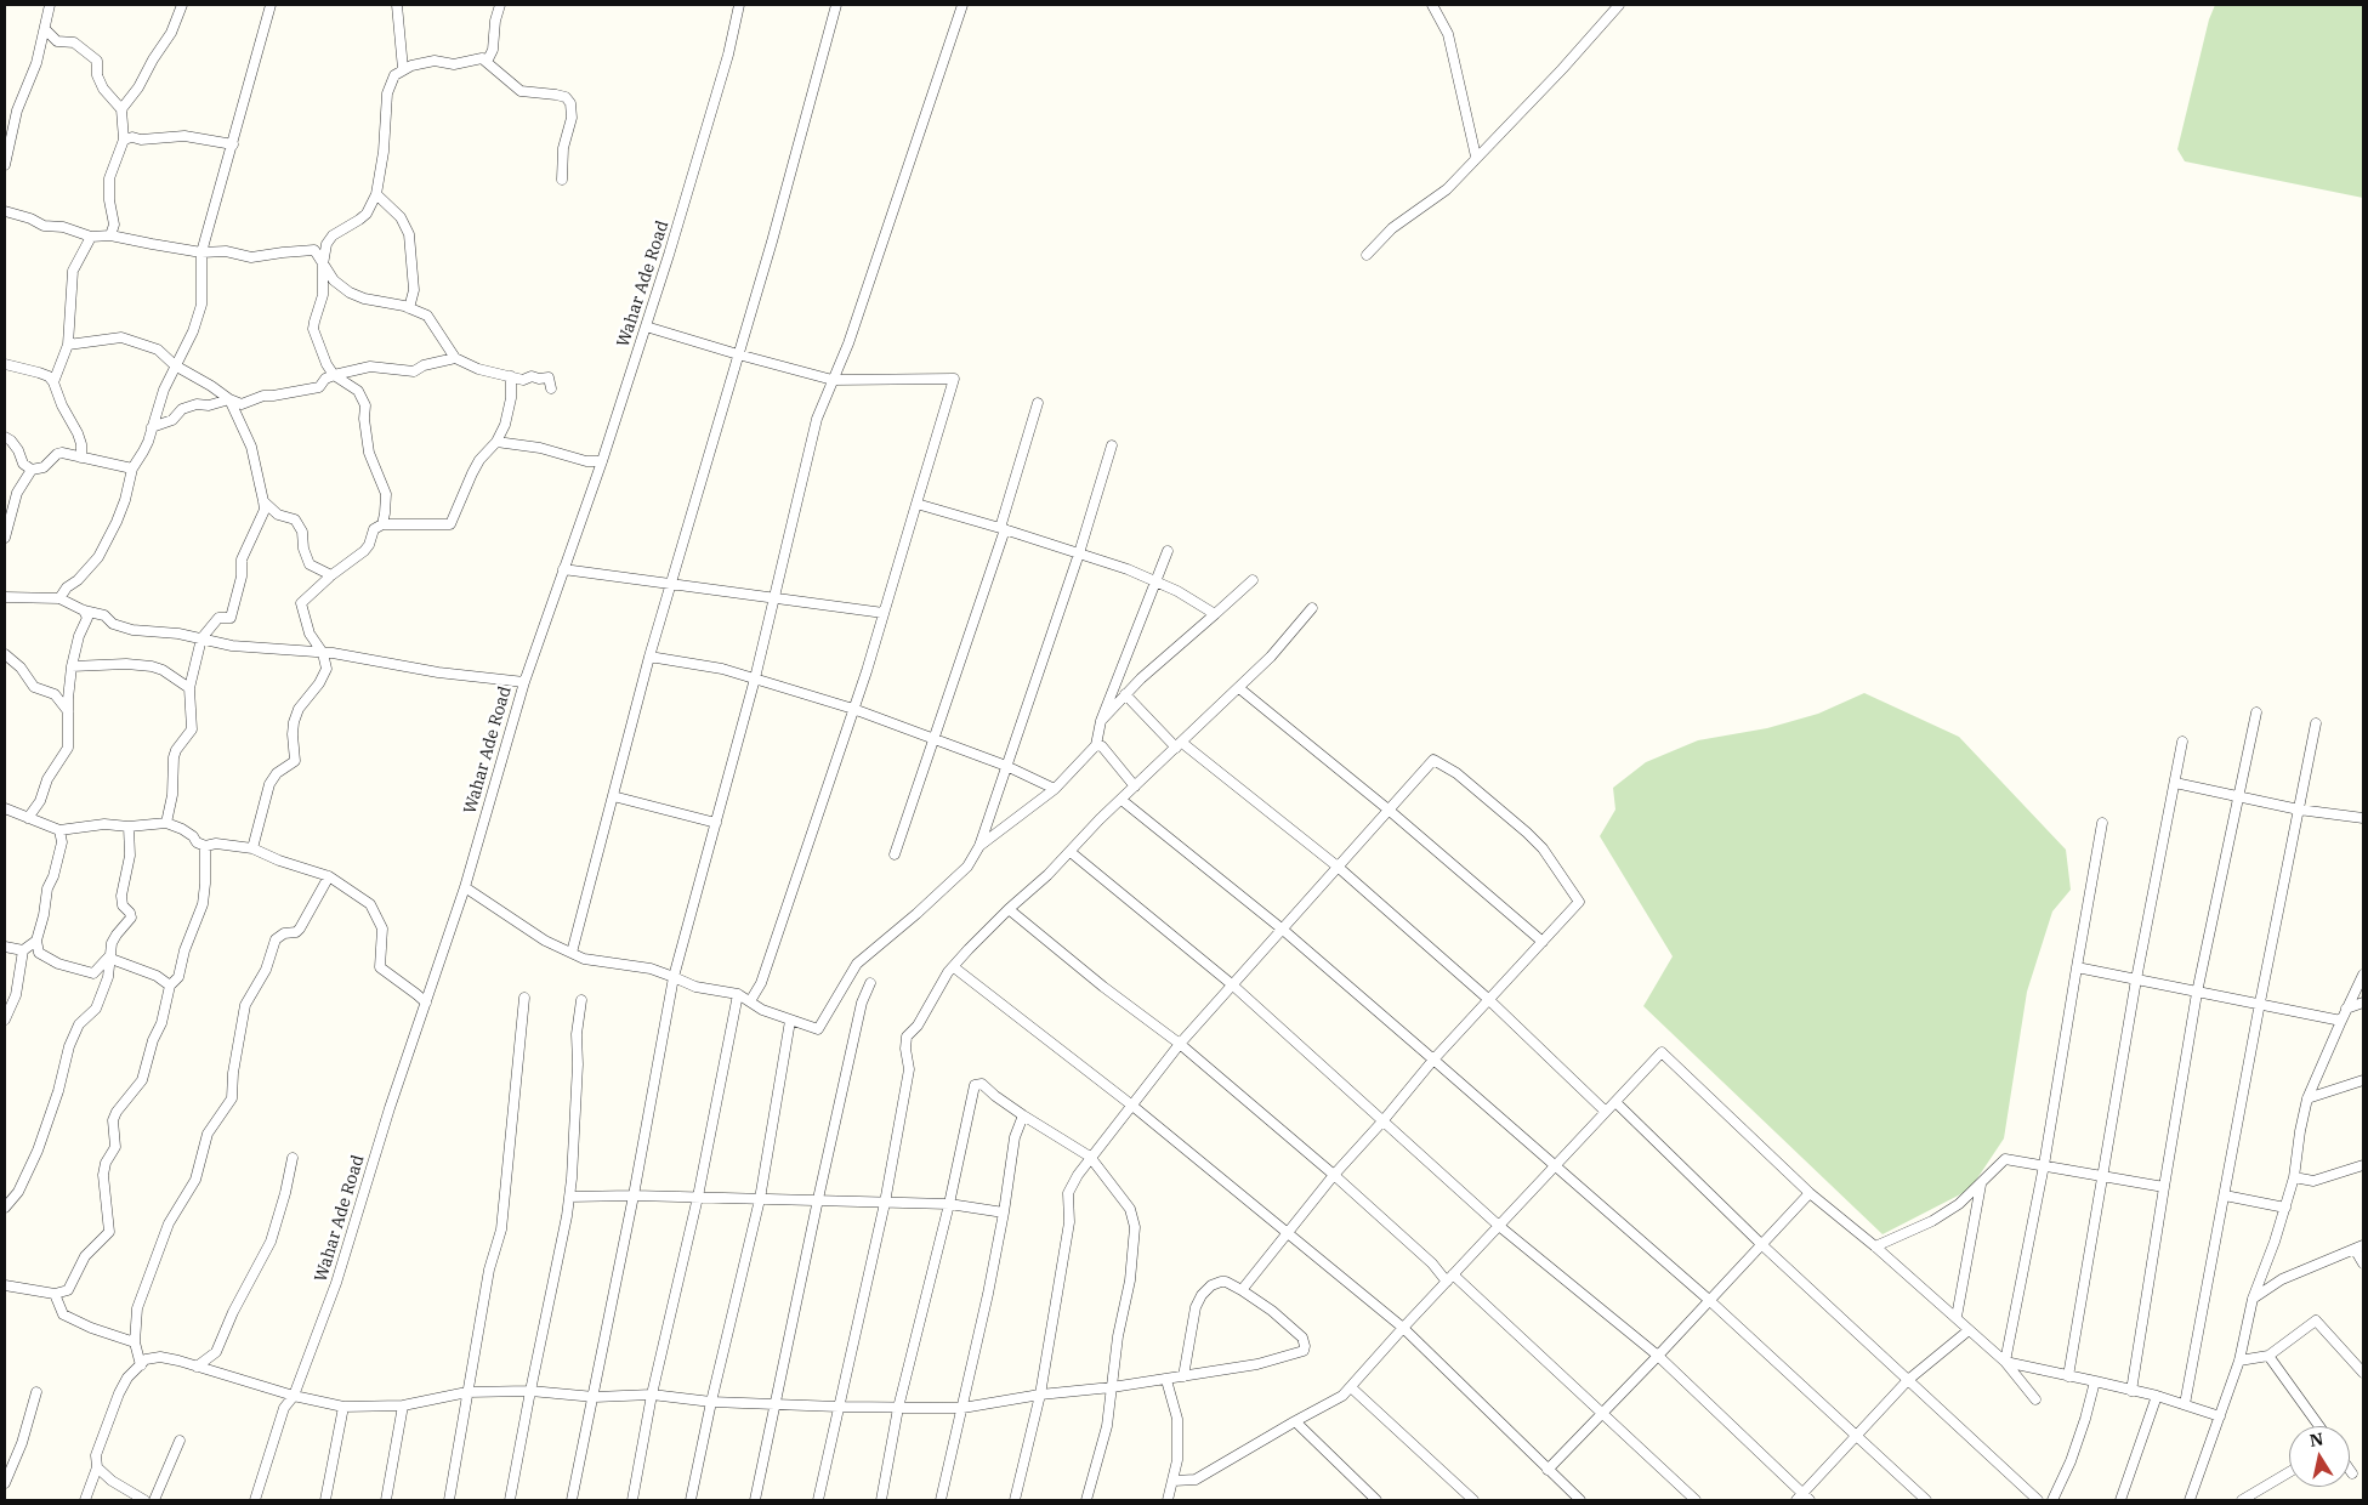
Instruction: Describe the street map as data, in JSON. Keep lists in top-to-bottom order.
{
  "streets": {
    "street": ["Wahar Ade Road"]
  },
  "north": "top"
}
